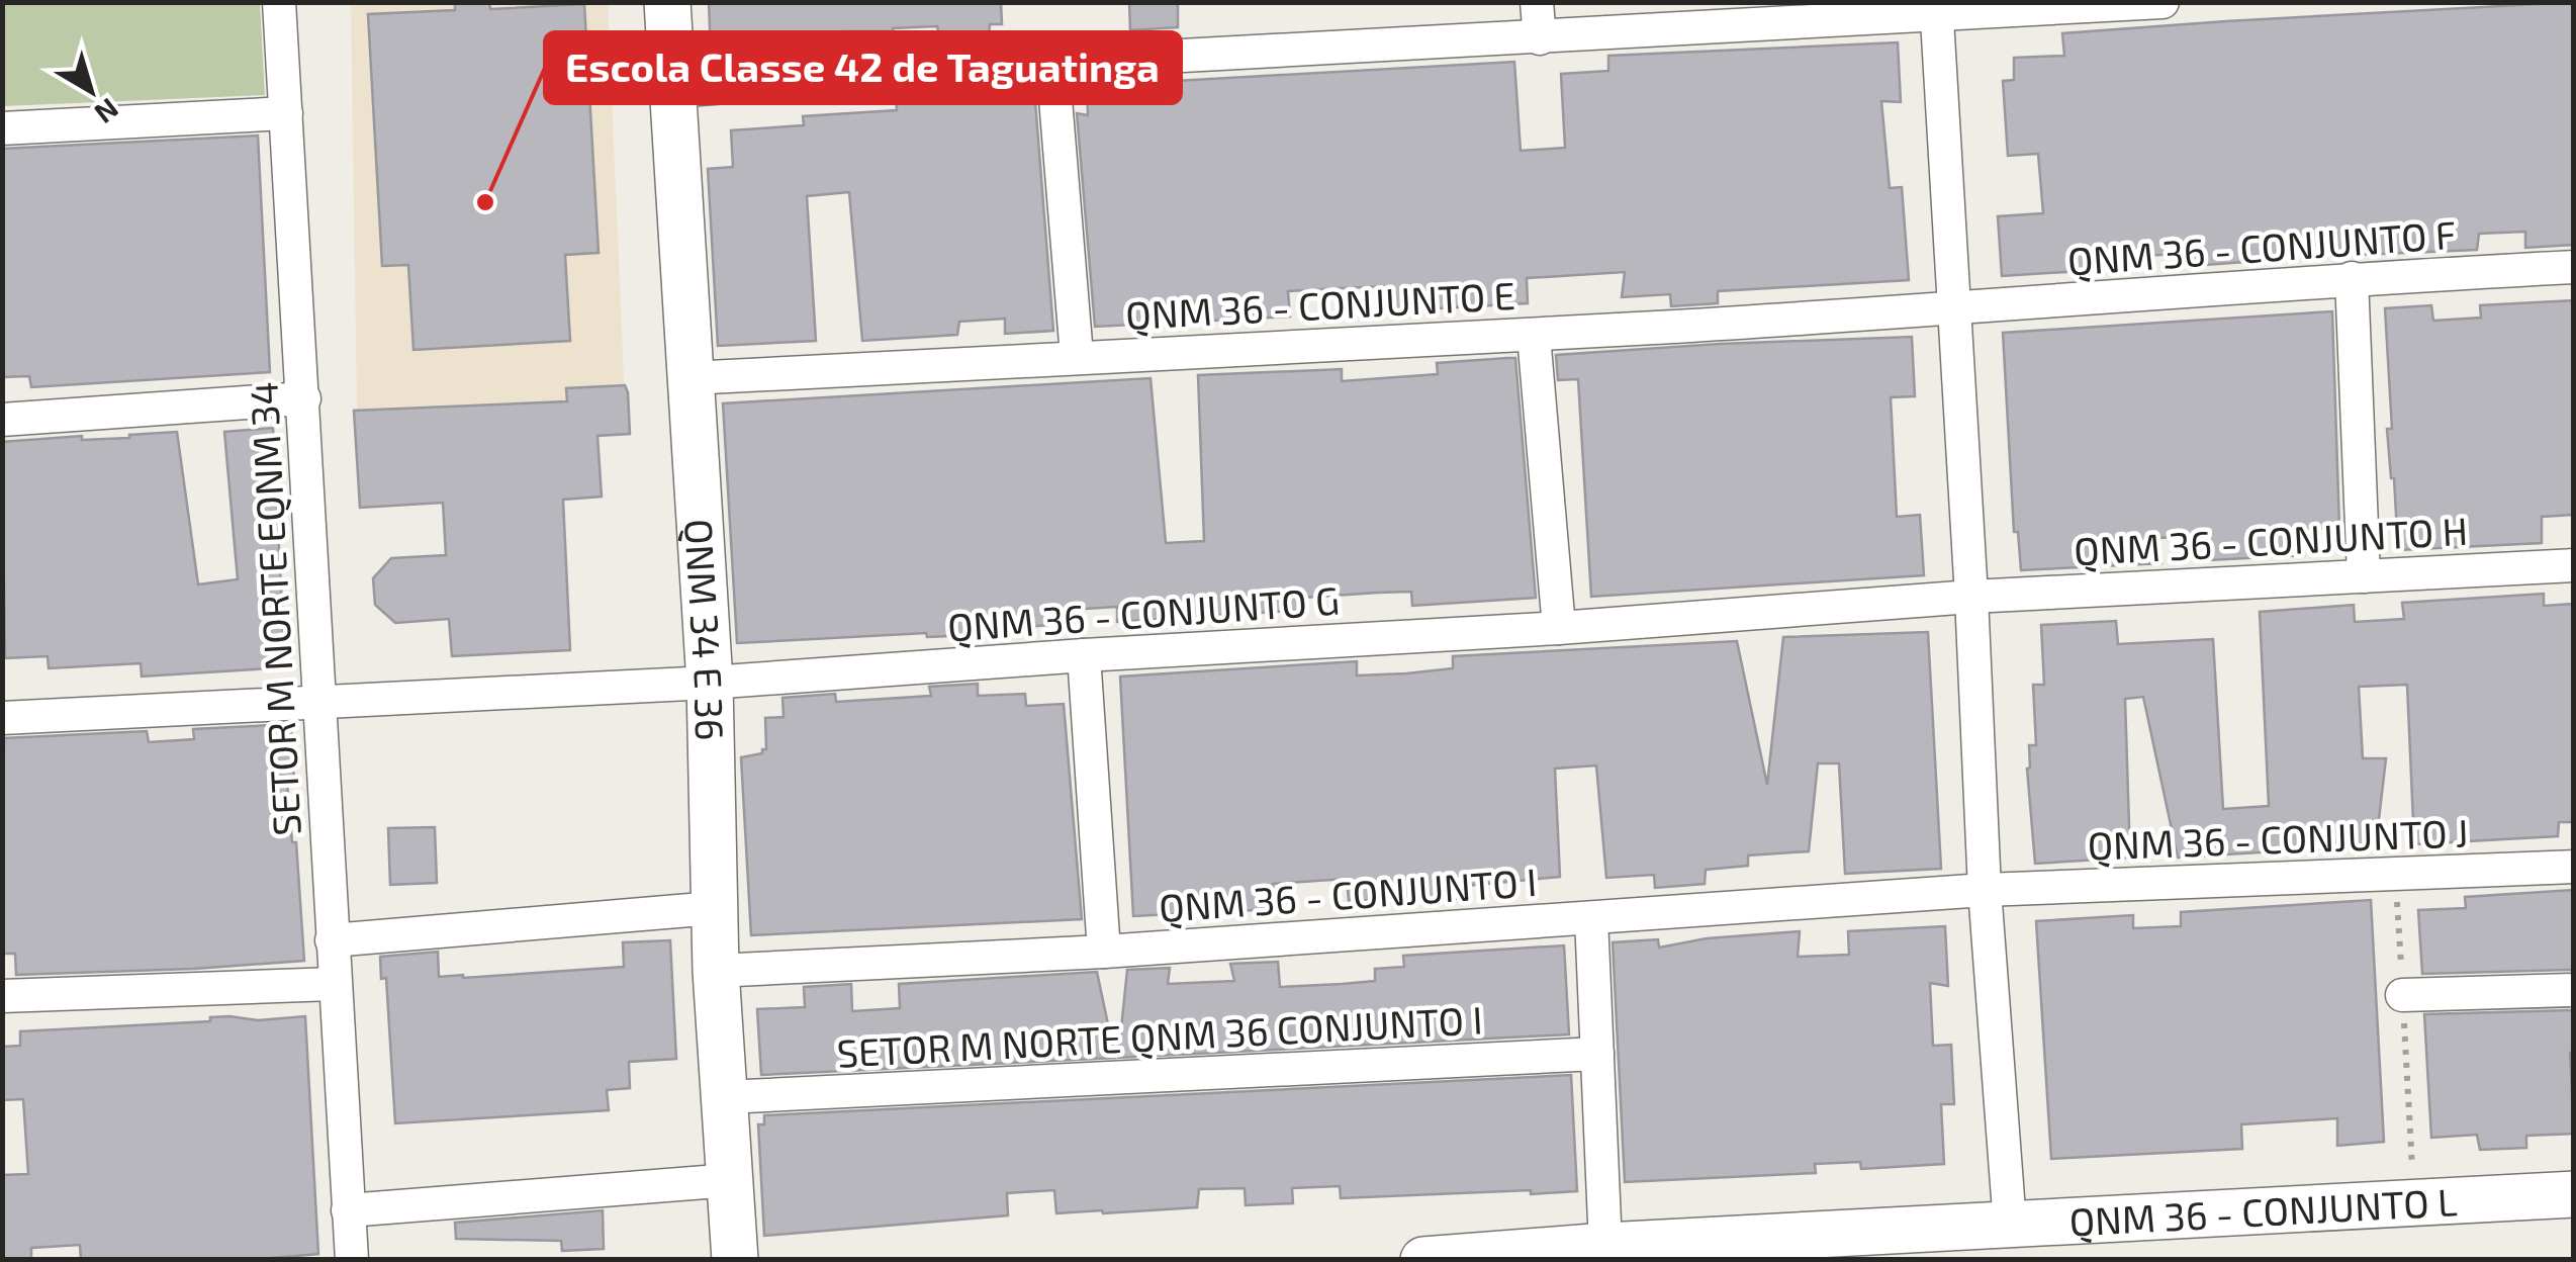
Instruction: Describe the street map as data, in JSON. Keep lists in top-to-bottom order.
{
  "streets": {
    "street": [
      "QNM 36 - CONJUNTO F",
      "QNM 36 - CONJUNTO E",
      "QNM 36 - CONJUNTO H",
      "SETOR M NORTE EQNM 34",
      "QNM 36 - CONJUNTO G",
      "QNM 34 E 36",
      "QNM 36 - CONJUNTO J",
      "QNM 36 - CONJUNTO I",
      "SETOR M NORTE QNM 36 CONJUNTO I",
      "QNM 36 - CONJUNTO L"
    ]
  },
  "crossings": [
    ["QNM 36 - CONJUNTO F", "QNM 36 - CONJUNTO E"],
    ["QNM 36 - CONJUNTO E", "QNM 34 E 36"],
    ["QNM 36 - CONJUNTO H", "QNM 36 - CONJUNTO G"],
    ["SETOR M NORTE EQNM 34", "QNM 36 - CONJUNTO G"],
    ["QNM 36 - CONJUNTO G", "QNM 34 E 36"],
    ["QNM 34 E 36", "QNM 36 - CONJUNTO I"],
    ["QNM 34 E 36", "SETOR M NORTE QNM 36 CONJUNTO I"],
    ["QNM 36 - CONJUNTO J", "QNM 36 - CONJUNTO I"]
  ],
  "places": ["Escola Classe 42 de Taguatinga"],
  "north": "bottom right"
}
